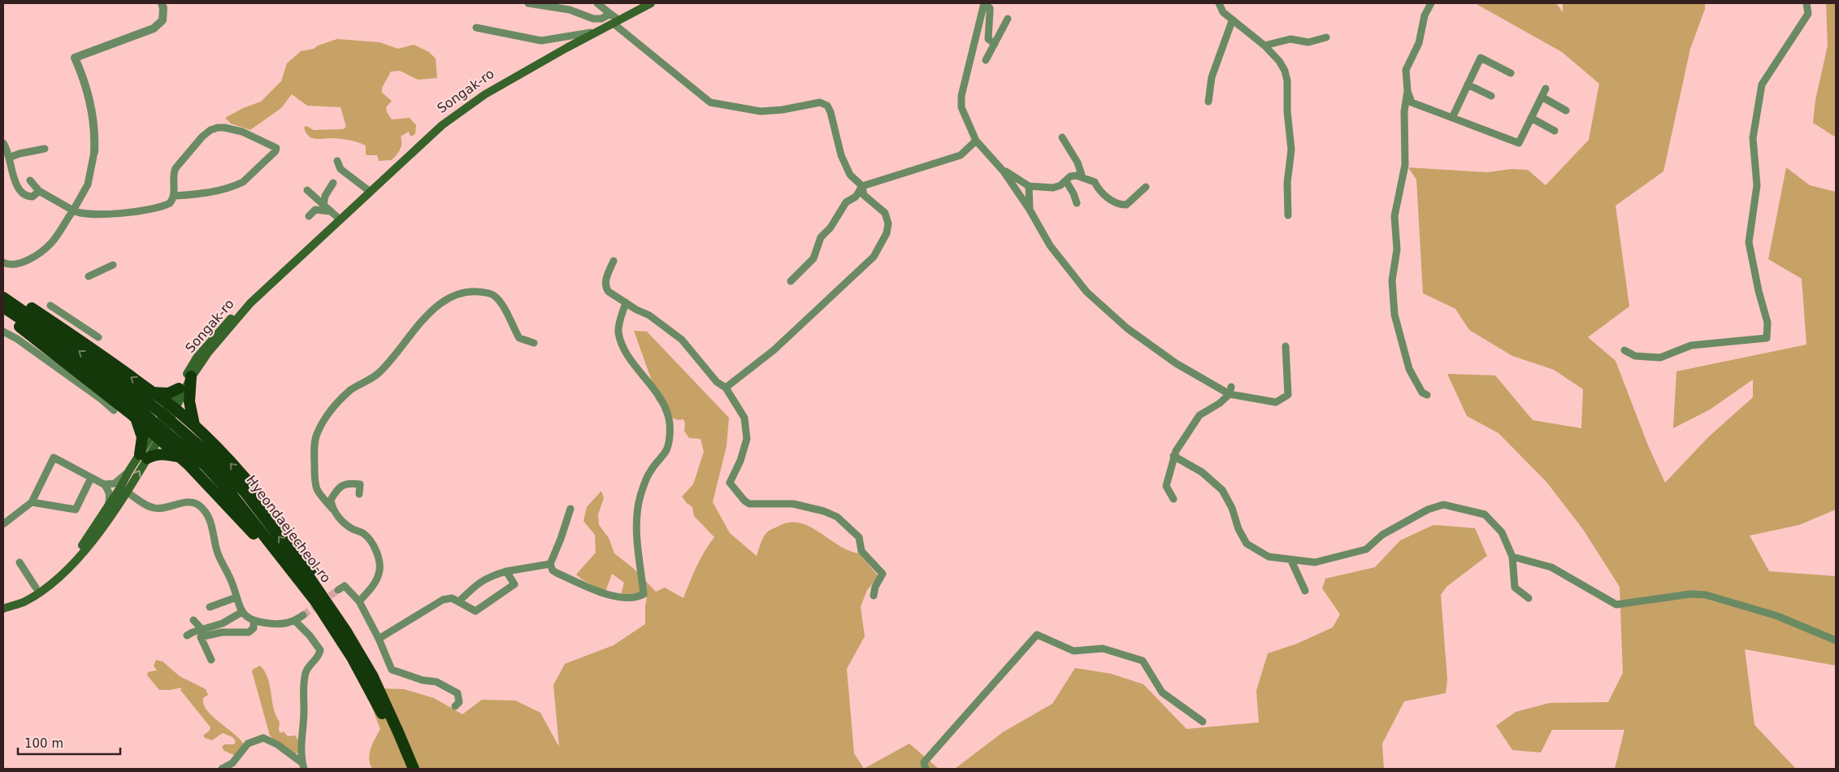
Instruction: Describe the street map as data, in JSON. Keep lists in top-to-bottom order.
{
  "streets": {
    "highway": ["Hyeondaejecheol-ro"],
    "main road": ["Songak-ro"]
  },
  "scale_bar": "100 m"
}
